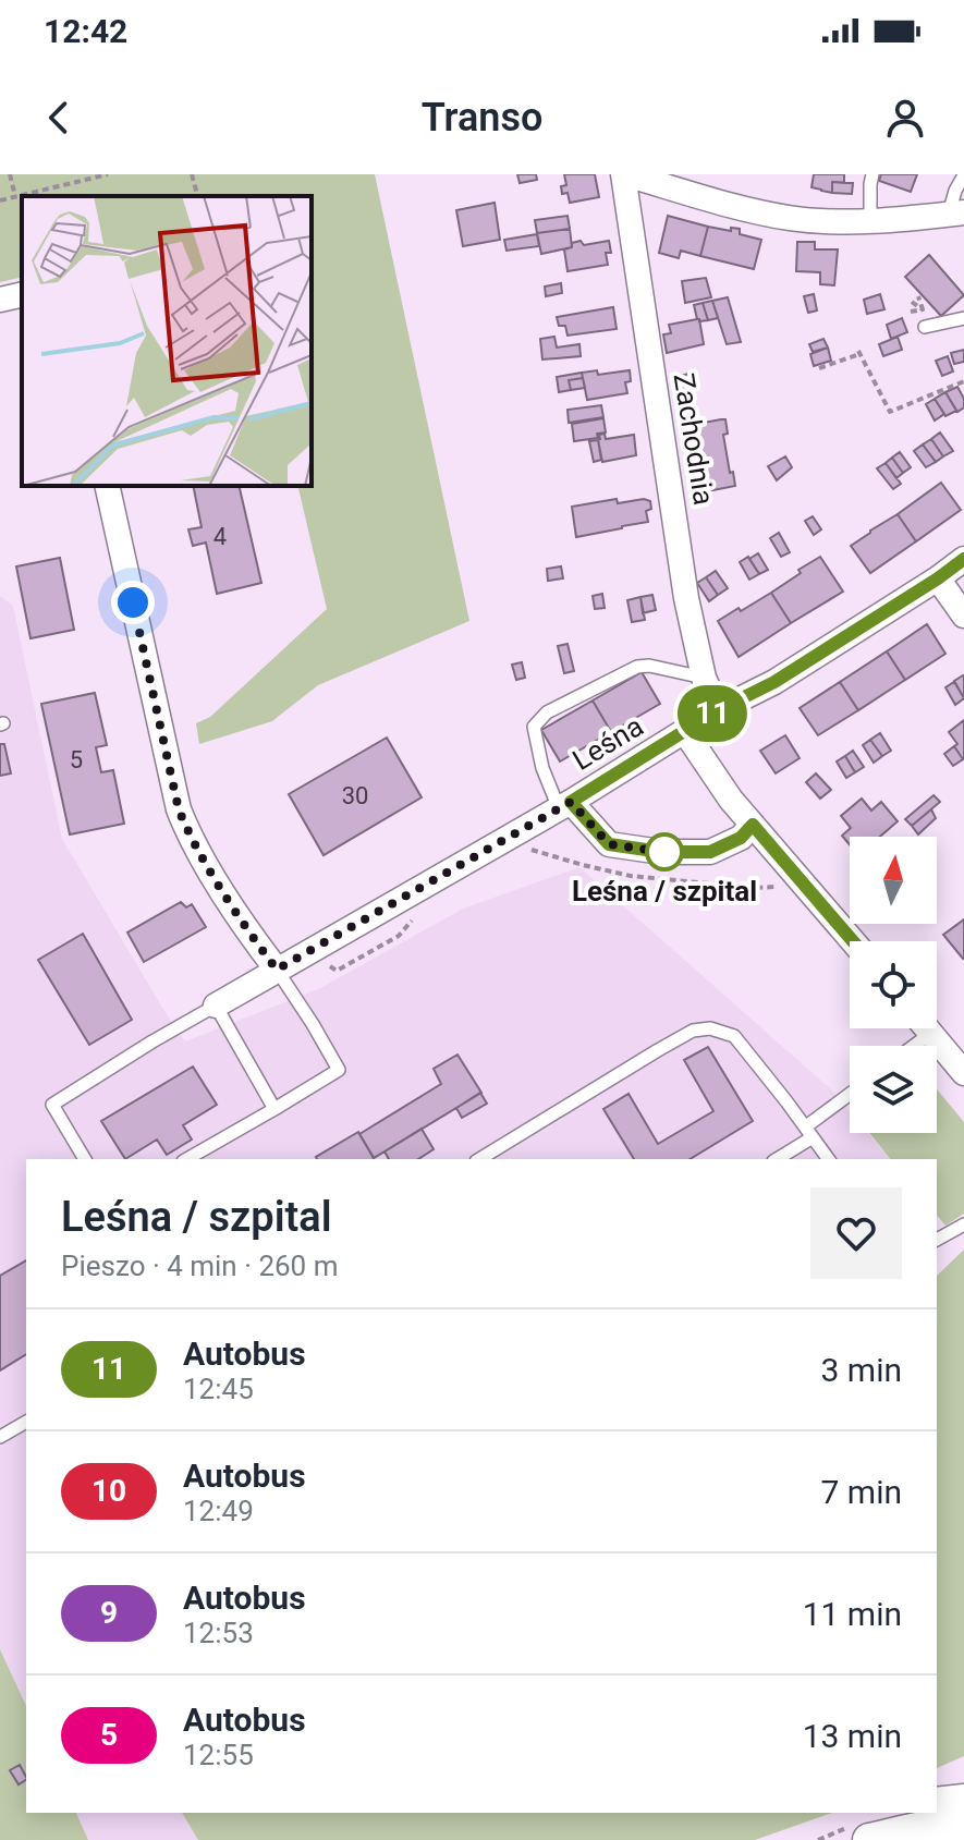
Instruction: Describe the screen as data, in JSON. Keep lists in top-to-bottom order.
{
  "streets": {
    "street": ["Zachodnia", "Leśna"]
  },
  "crossings": [
    ["Zachodnia", "Leśna"]
  ],
  "places": ["Leśna / szpital"],
  "lines": ["bus line 11"],
  "house_numbers": ["4", "5", "30"],
  "north": "top",
  "page": {
    "status": "12:42",
    "header": "Transo",
    "on_map": "11",
    "heading": ["Leśna / szpital", "Pieszo · 4 min · 260 m"],
    "list": [
      {
        "mark": "11",
        "name": "Autobus",
        "note": "12:45",
        "value": "3 min"
      },
      {
        "mark": "10",
        "name": "Autobus",
        "note": "12:49",
        "value": "7 min"
      },
      {
        "mark": "9",
        "name": "Autobus",
        "note": "12:53",
        "value": "11 min"
      },
      {
        "mark": "5",
        "name": "Autobus",
        "note": "12:55",
        "value": "13 min"
      }
    ]
  }
}
